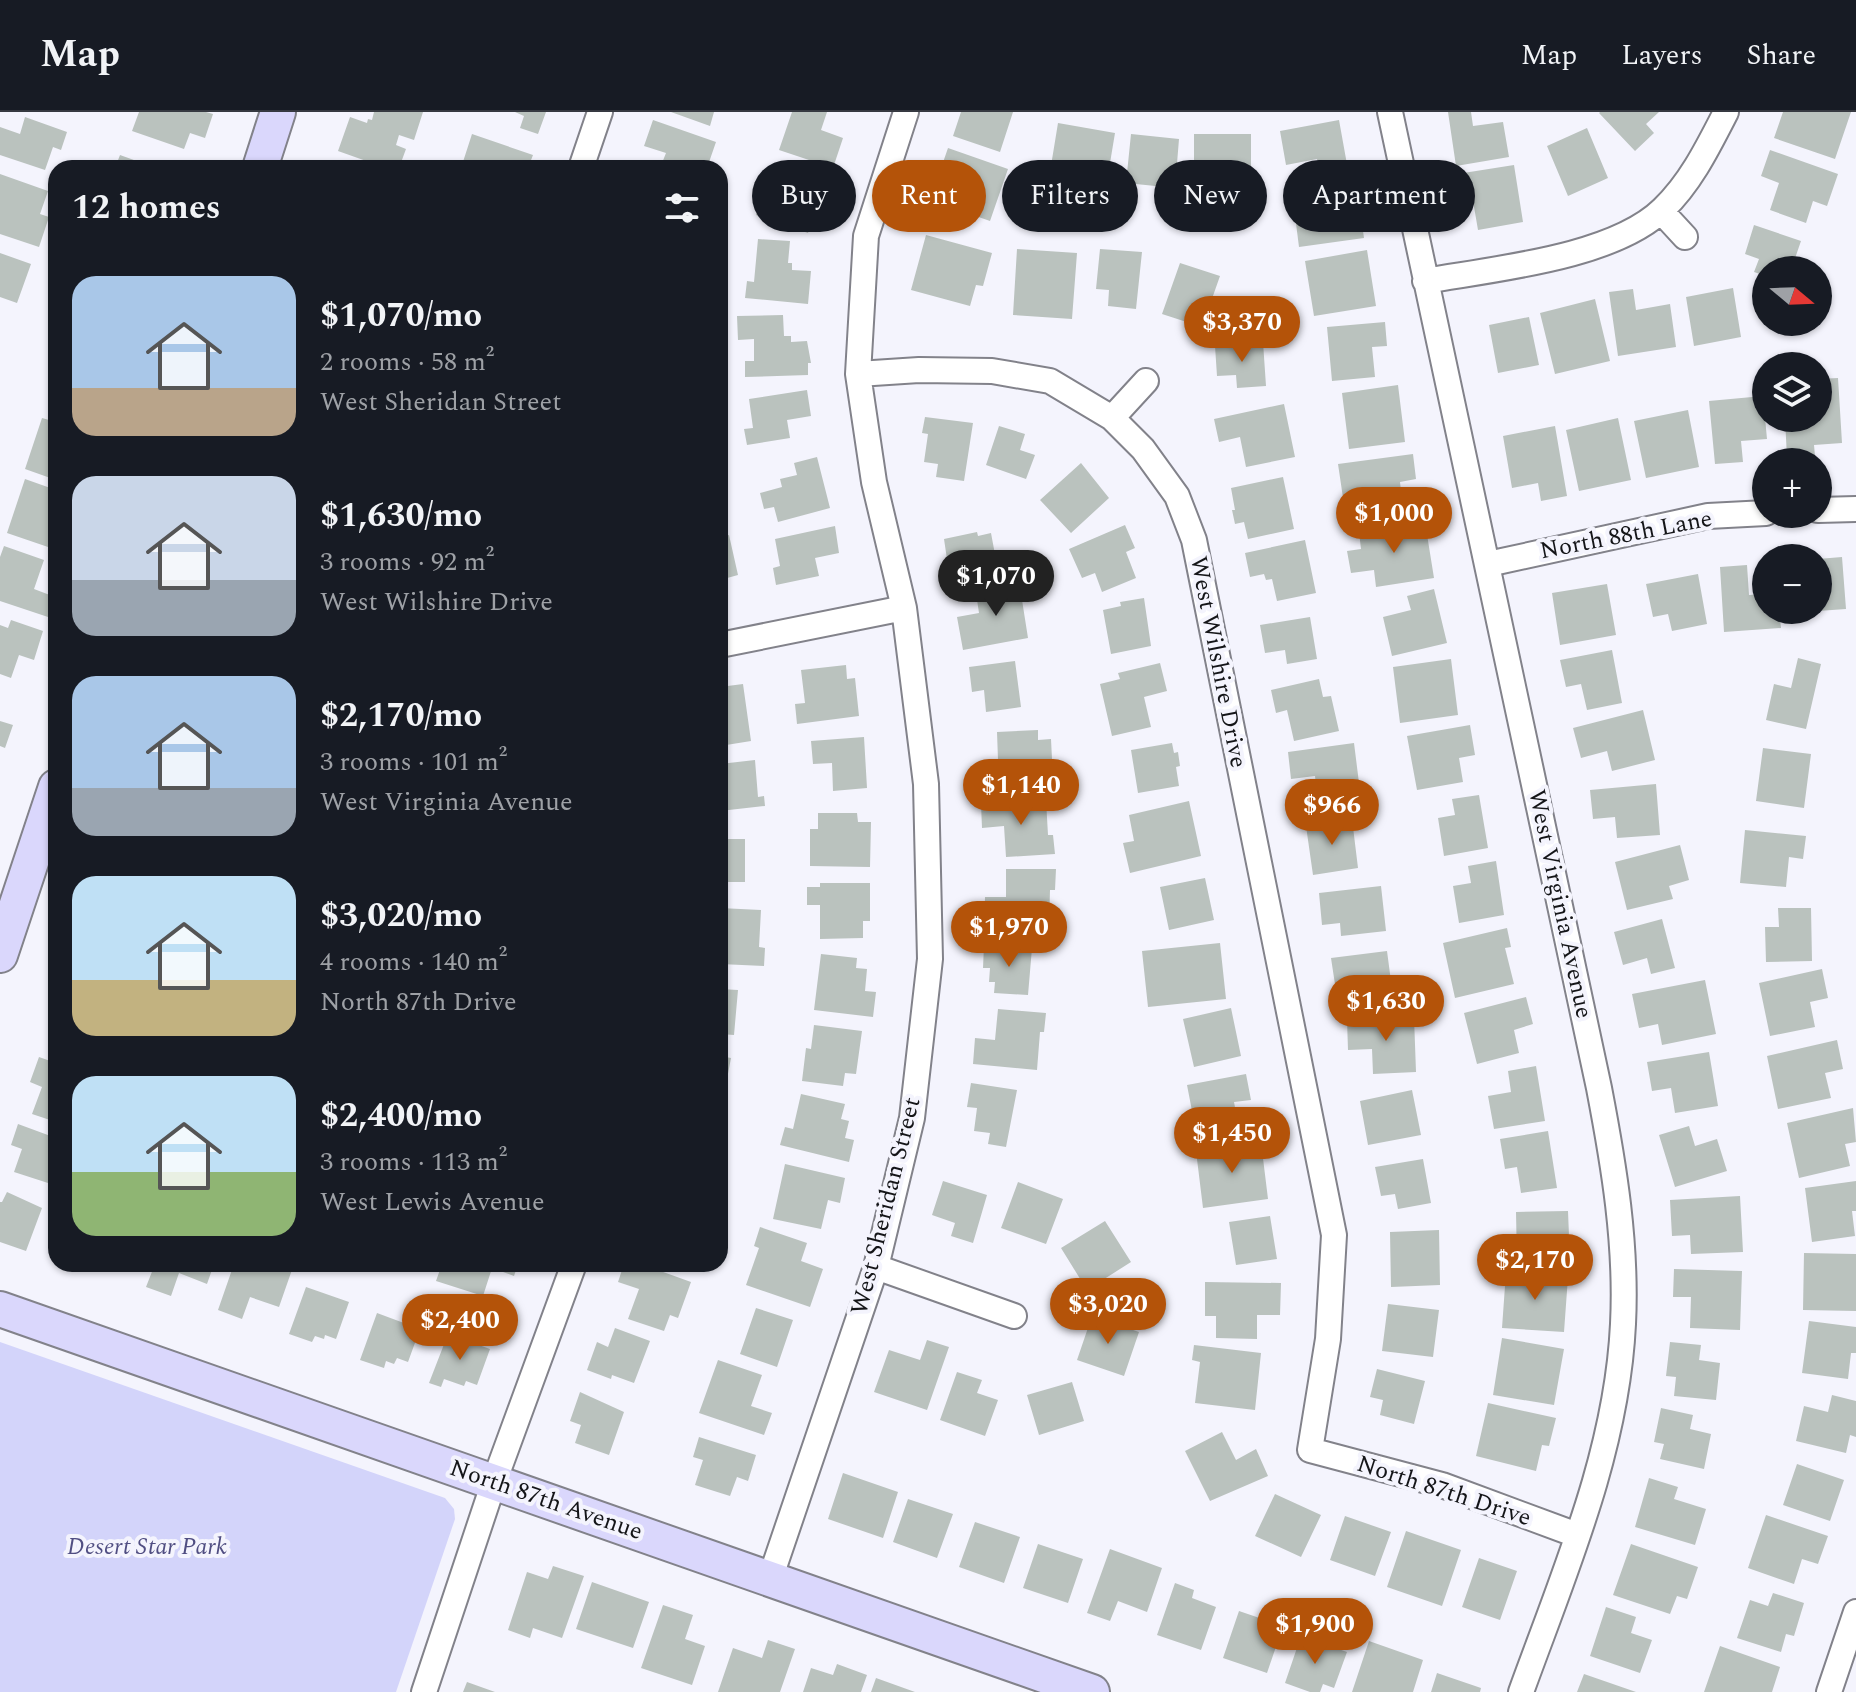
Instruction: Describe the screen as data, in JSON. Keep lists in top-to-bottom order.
{
  "streets": {
    "street": [
      "North 88th Lane",
      "West Wilshire Drive",
      "West Virginia Avenue",
      "West Sheridan Street",
      "North 87th Drive",
      "North 87th Avenue"
    ]
  },
  "crossings": [
    ["North 88th Lane", "West Virginia Avenue"],
    ["West Wilshire Drive", "North 87th Drive"],
    ["West Virginia Avenue", "North 87th Drive"],
    ["West Sheridan Street", "North 87th Avenue"]
  ],
  "parks": ["Desert Star Park"],
  "north": "right",
  "page": {
    "header": "Map",
    "nav": ["Map", "Layers", "Share"],
    "chip": [
      "Buy",
      "Rent",
      "Filters",
      "New",
      "Apartment"
    ],
    "heading": "12 homes",
    "map_buttons": ["+", "−"],
    "list": [
      {
        "name": "$1,070/mo",
        "note": "2 rooms · 58 m² · West Sheridan Street"
      },
      {
        "name": "$1,630/mo",
        "note": "3 rooms · 92 m² · West Wilshire Drive"
      },
      {
        "name": "$2,170/mo",
        "note": "3 rooms · 101 m² · West Virginia Avenue"
      },
      {
        "name": "$3,020/mo",
        "note": "4 rooms · 140 m² · North 87th Drive"
      },
      {
        "name": "$2,400/mo",
        "note": "3 rooms · 113 m² · West Lewis Avenue"
      }
    ],
    "price": [
      "$3,370",
      "$1,000",
      "$1,070",
      "$1,140",
      "$966",
      "$1,970",
      "$1,630",
      "$1,450",
      "$2,170",
      "$3,020",
      "$2,400",
      "$1,900"
    ]
  }
}
